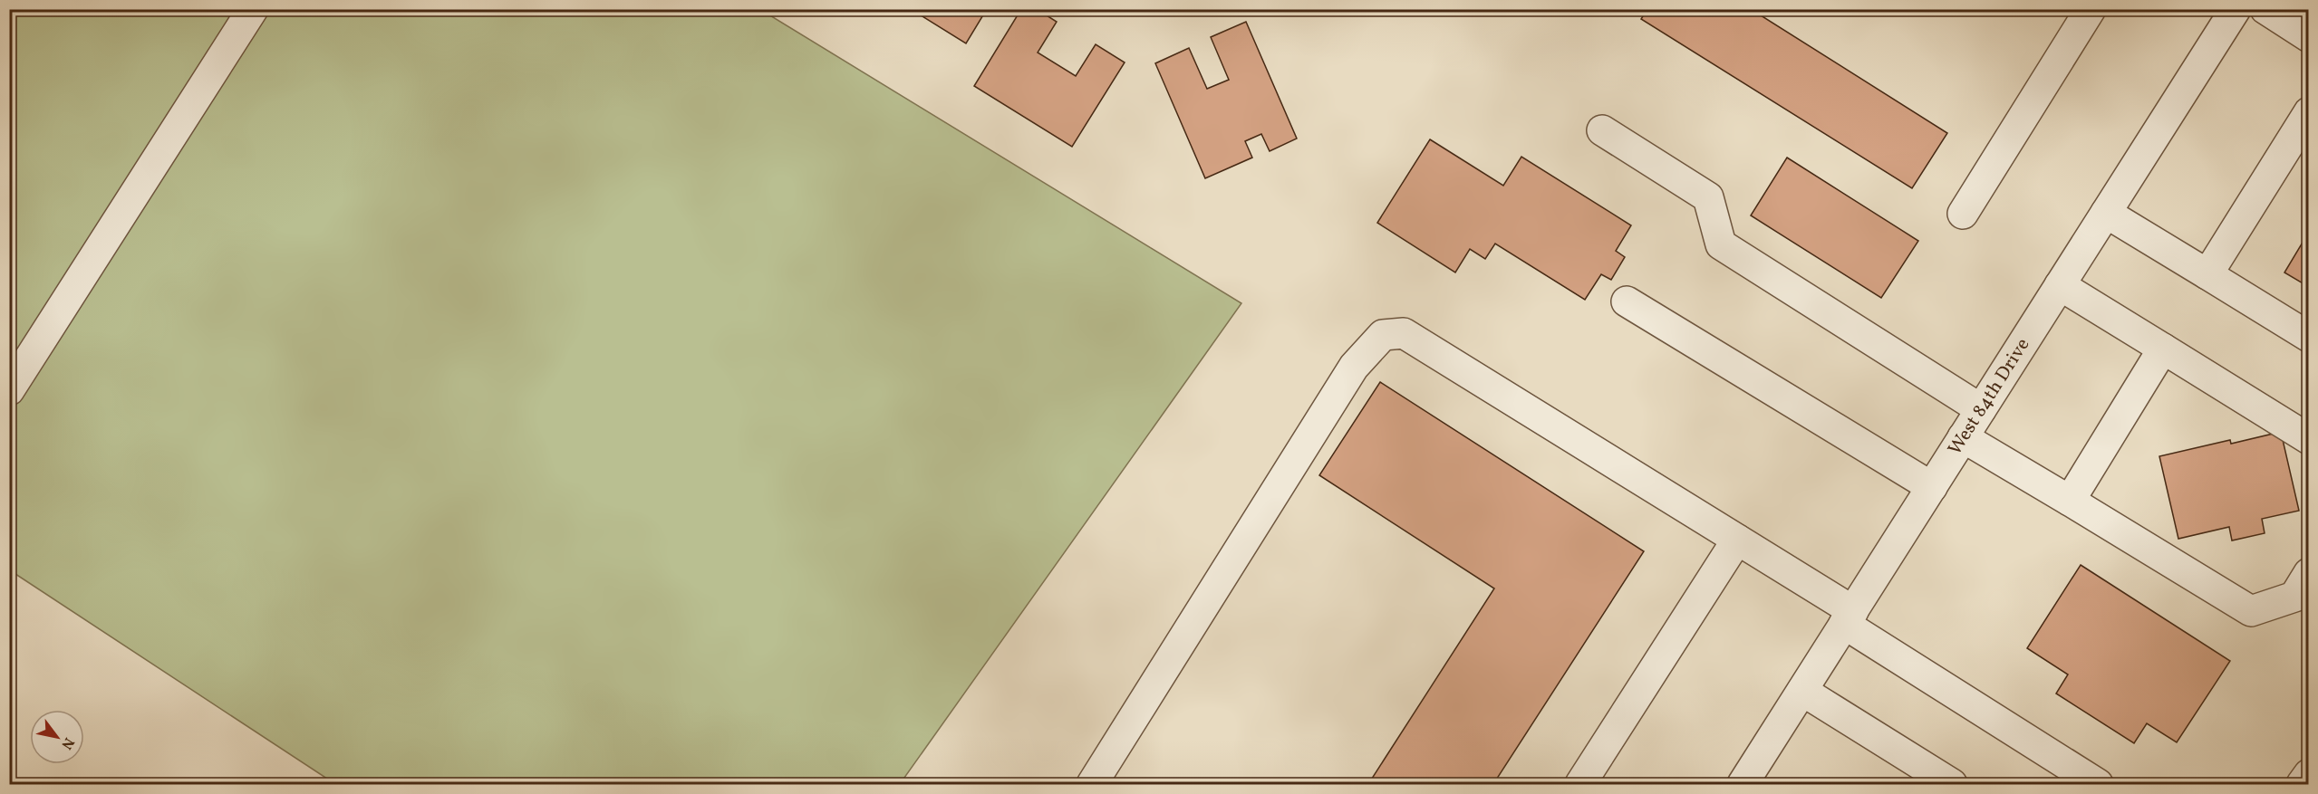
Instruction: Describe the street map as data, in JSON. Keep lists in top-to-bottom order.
{
  "streets": {
    "street": ["West 84th Drive"]
  },
  "north": "bottom right"
}
